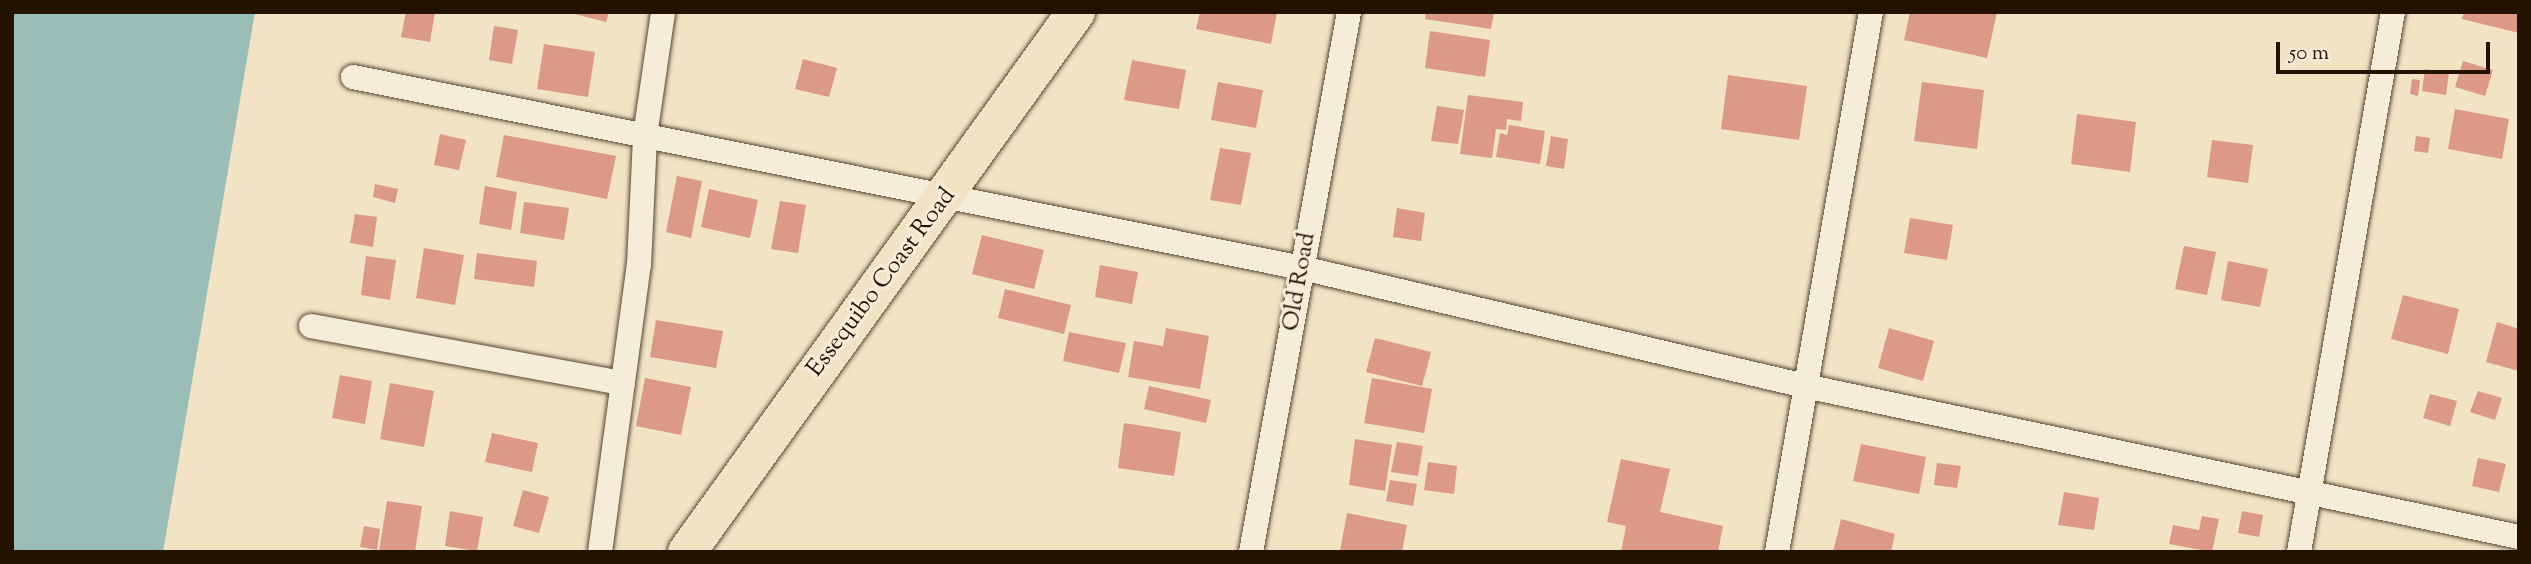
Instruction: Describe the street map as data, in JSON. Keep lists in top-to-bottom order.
{
  "streets": {
    "main road": ["Essequibo Coast Road"],
    "street": ["Old Road"]
  },
  "scale_bar": "50 m"
}
